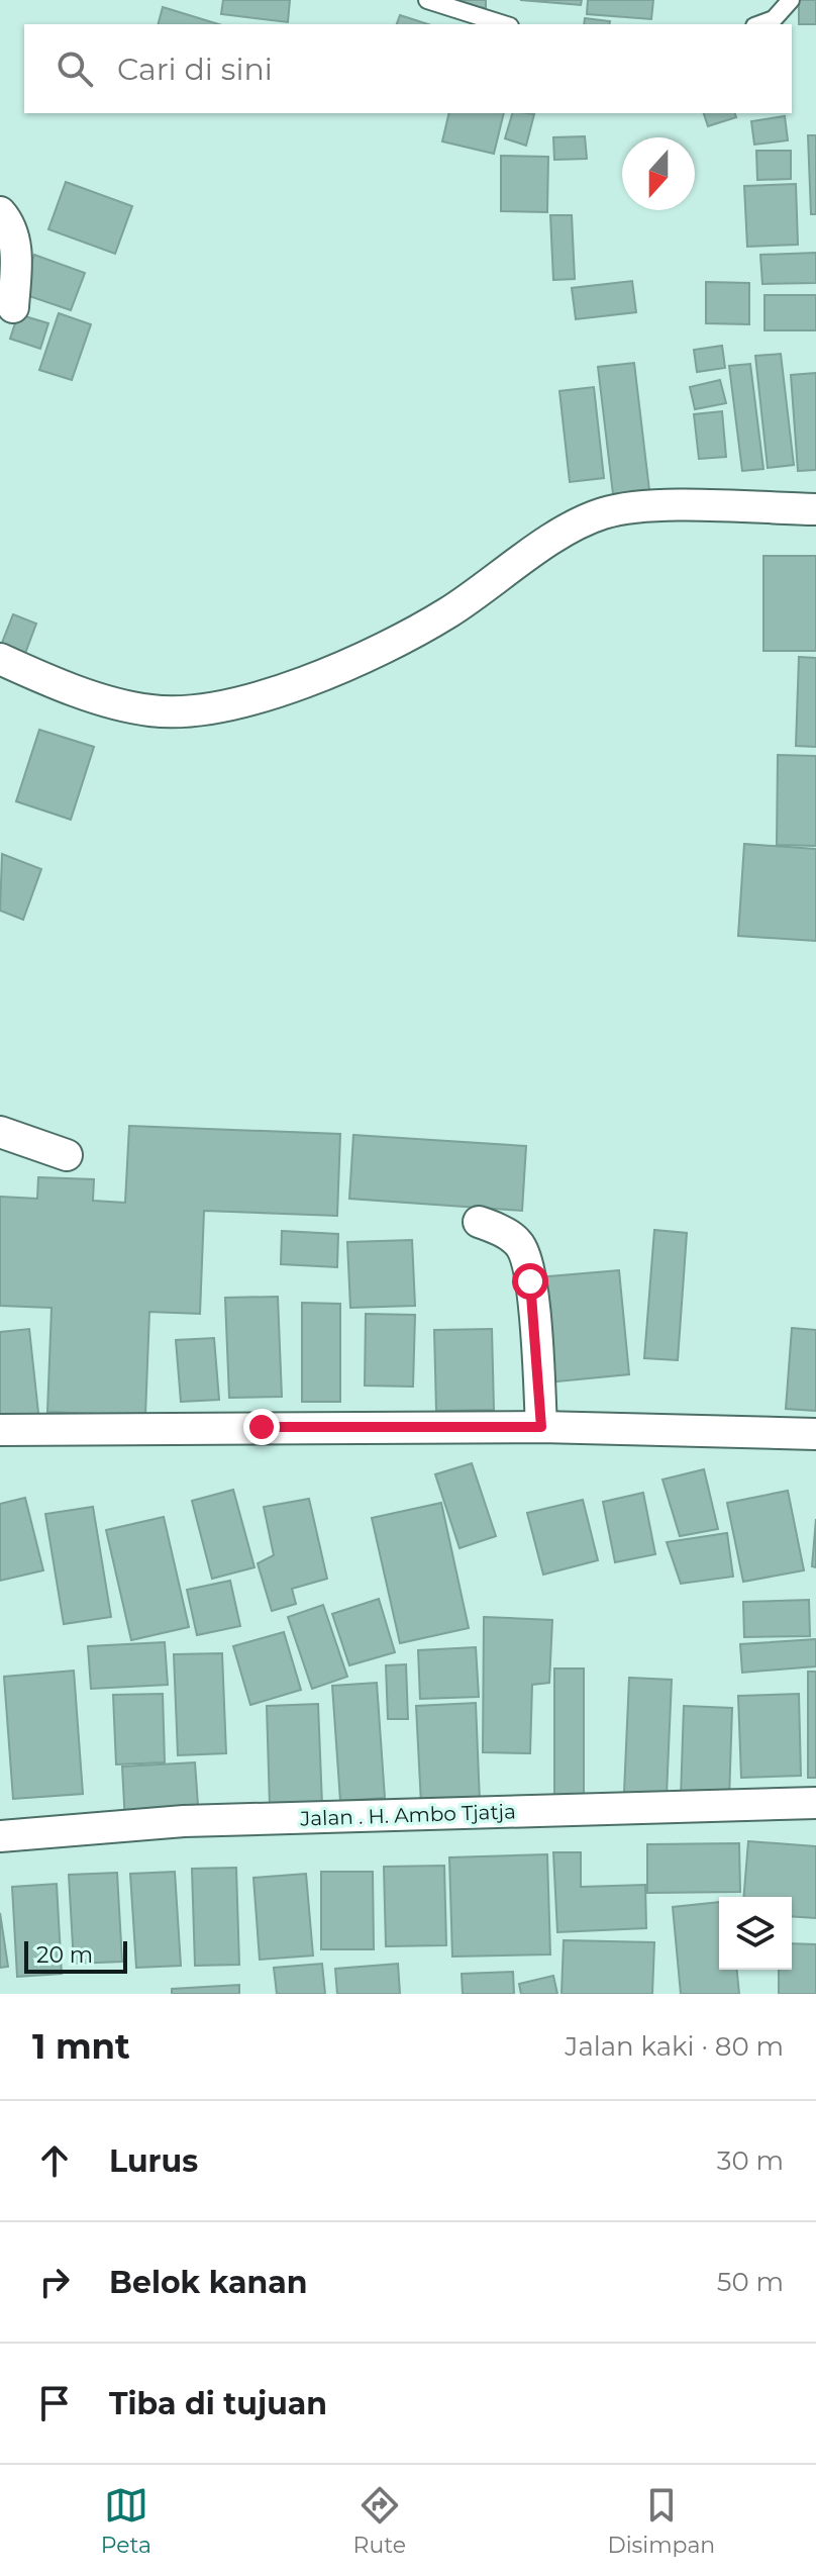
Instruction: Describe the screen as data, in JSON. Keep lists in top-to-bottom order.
{
  "streets": {
    "street": ["Jalan . H. Ambo Tjatja"]
  },
  "scale_bar": "20 m",
  "north": "bottom",
  "page": {
    "search": "Cari di sini",
    "scale": "20 m",
    "heading": ["1 mnt", "Jalan kaki · 80 m"],
    "list": [
      ["Lurus", "30 m"],
      ["Belok kanan", "50 m"],
      "Tiba di tujuan"
    ],
    "nav": ["Peta", "Rute", "Disimpan"]
  }
}
